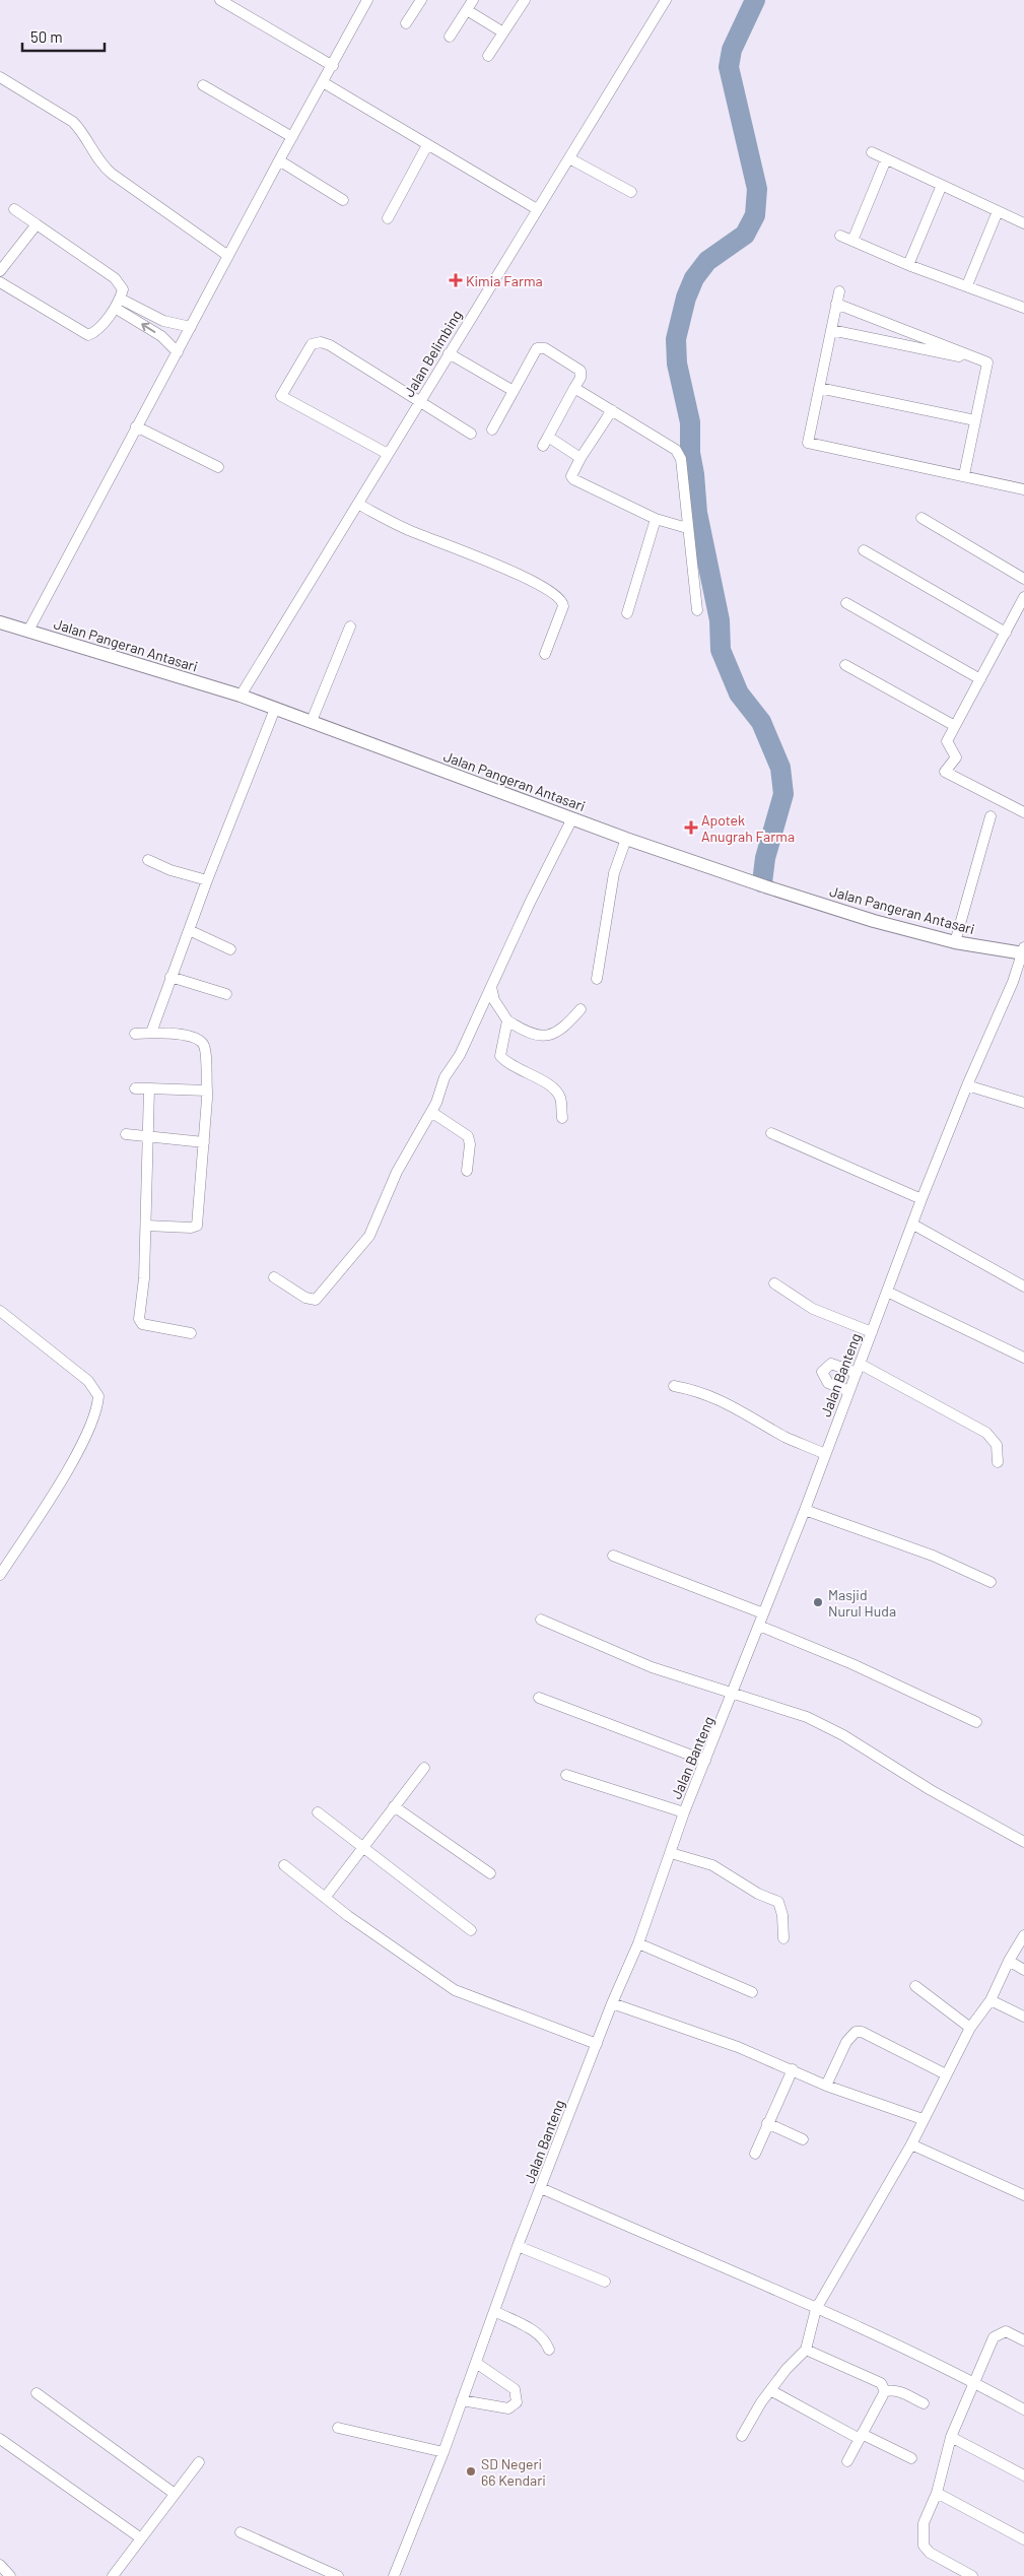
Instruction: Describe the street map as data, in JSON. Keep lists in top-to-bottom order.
{
  "streets": {
    "street": ["Jalan Belimbing", "Jalan Pangeran Antasari", "Jalan Banteng"]
  },
  "crossings": [
    ["Jalan Belimbing", "Jalan Pangeran Antasari"],
    ["Jalan Pangeran Antasari", "Jalan Banteng"]
  ],
  "places": {
    "health": ["Kimia Farma", "Apotek Anugrah Farma"],
    "other": ["Masjid Nurul Huda", "SD Negeri 66 Kendari"]
  },
  "scale_bar": "50 m"
}
